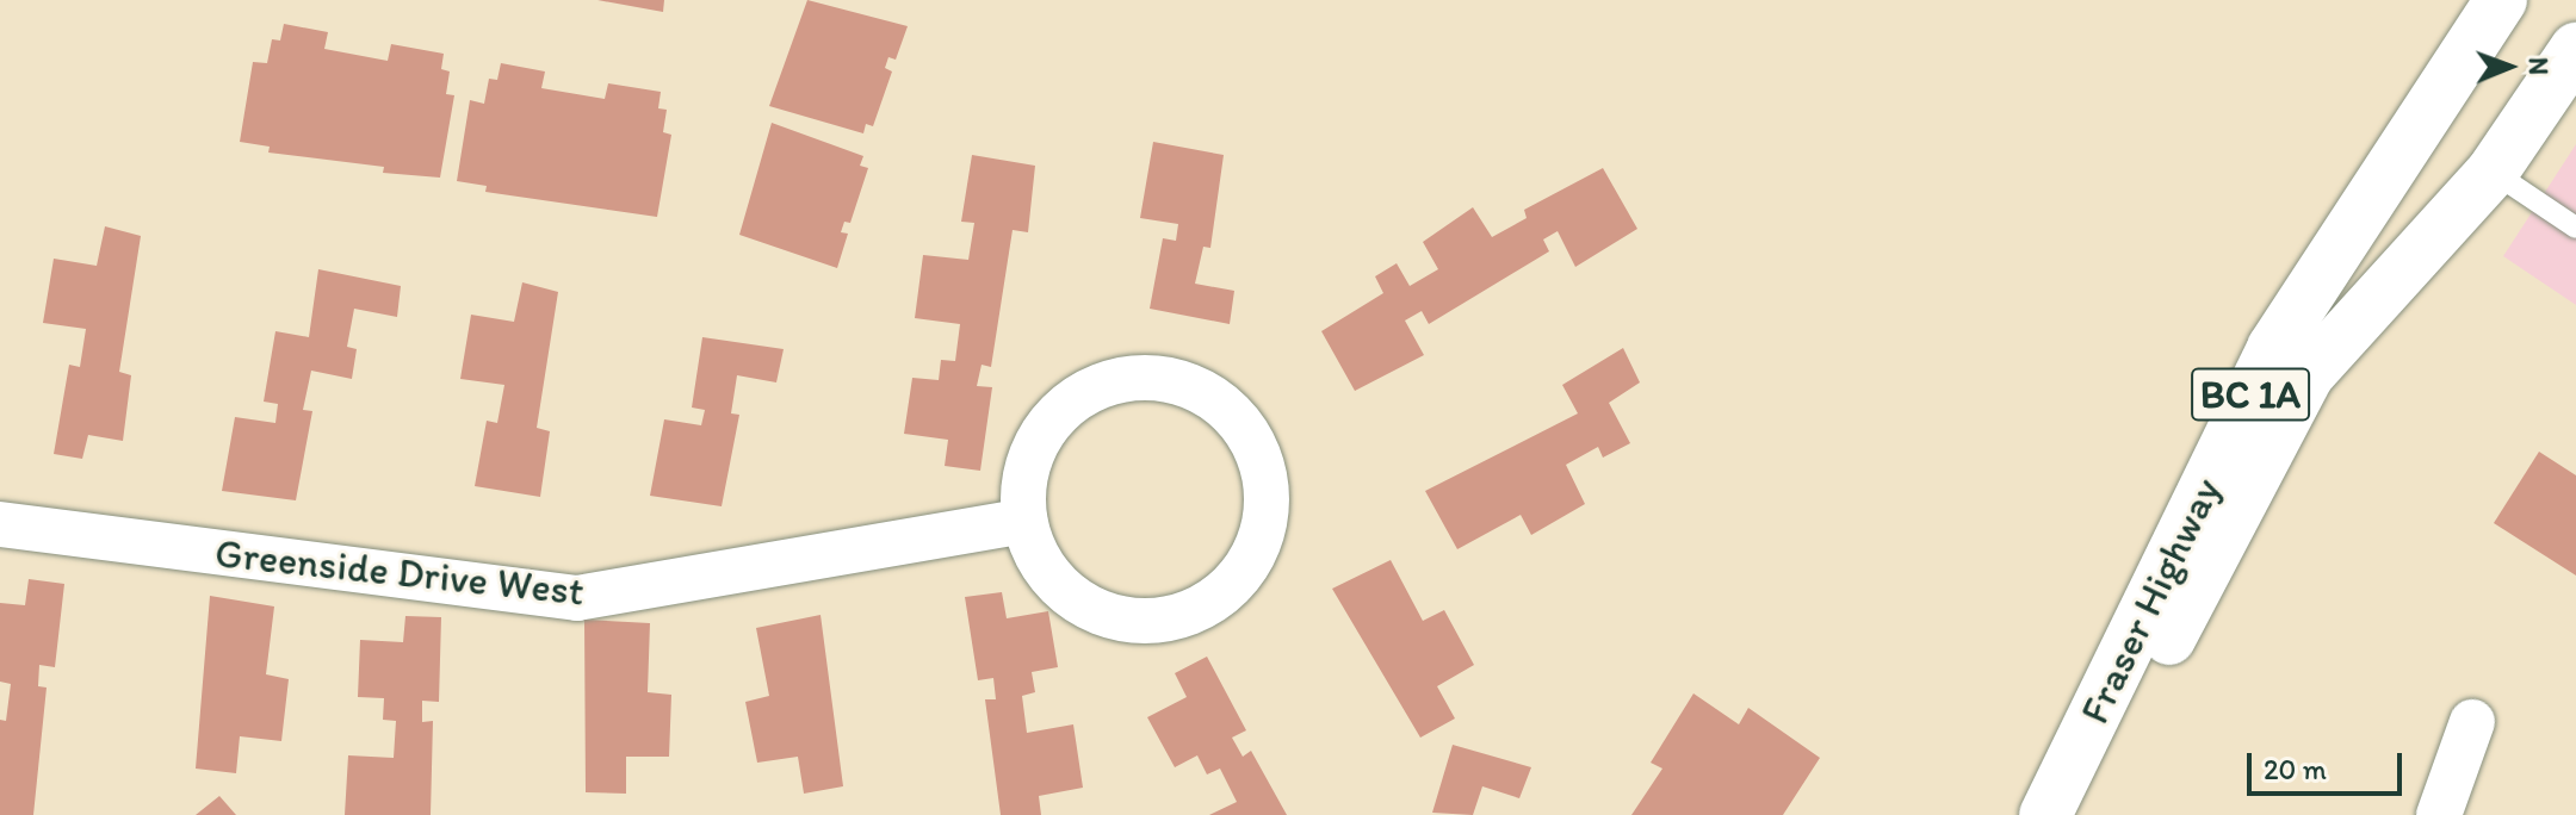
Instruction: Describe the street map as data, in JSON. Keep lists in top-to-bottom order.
{
  "streets": {
    "main road": ["BC 1A", "Fraser Highway"],
    "street": ["Greenside Drive West"]
  },
  "scale_bar": "20 m",
  "north": "right"
}
